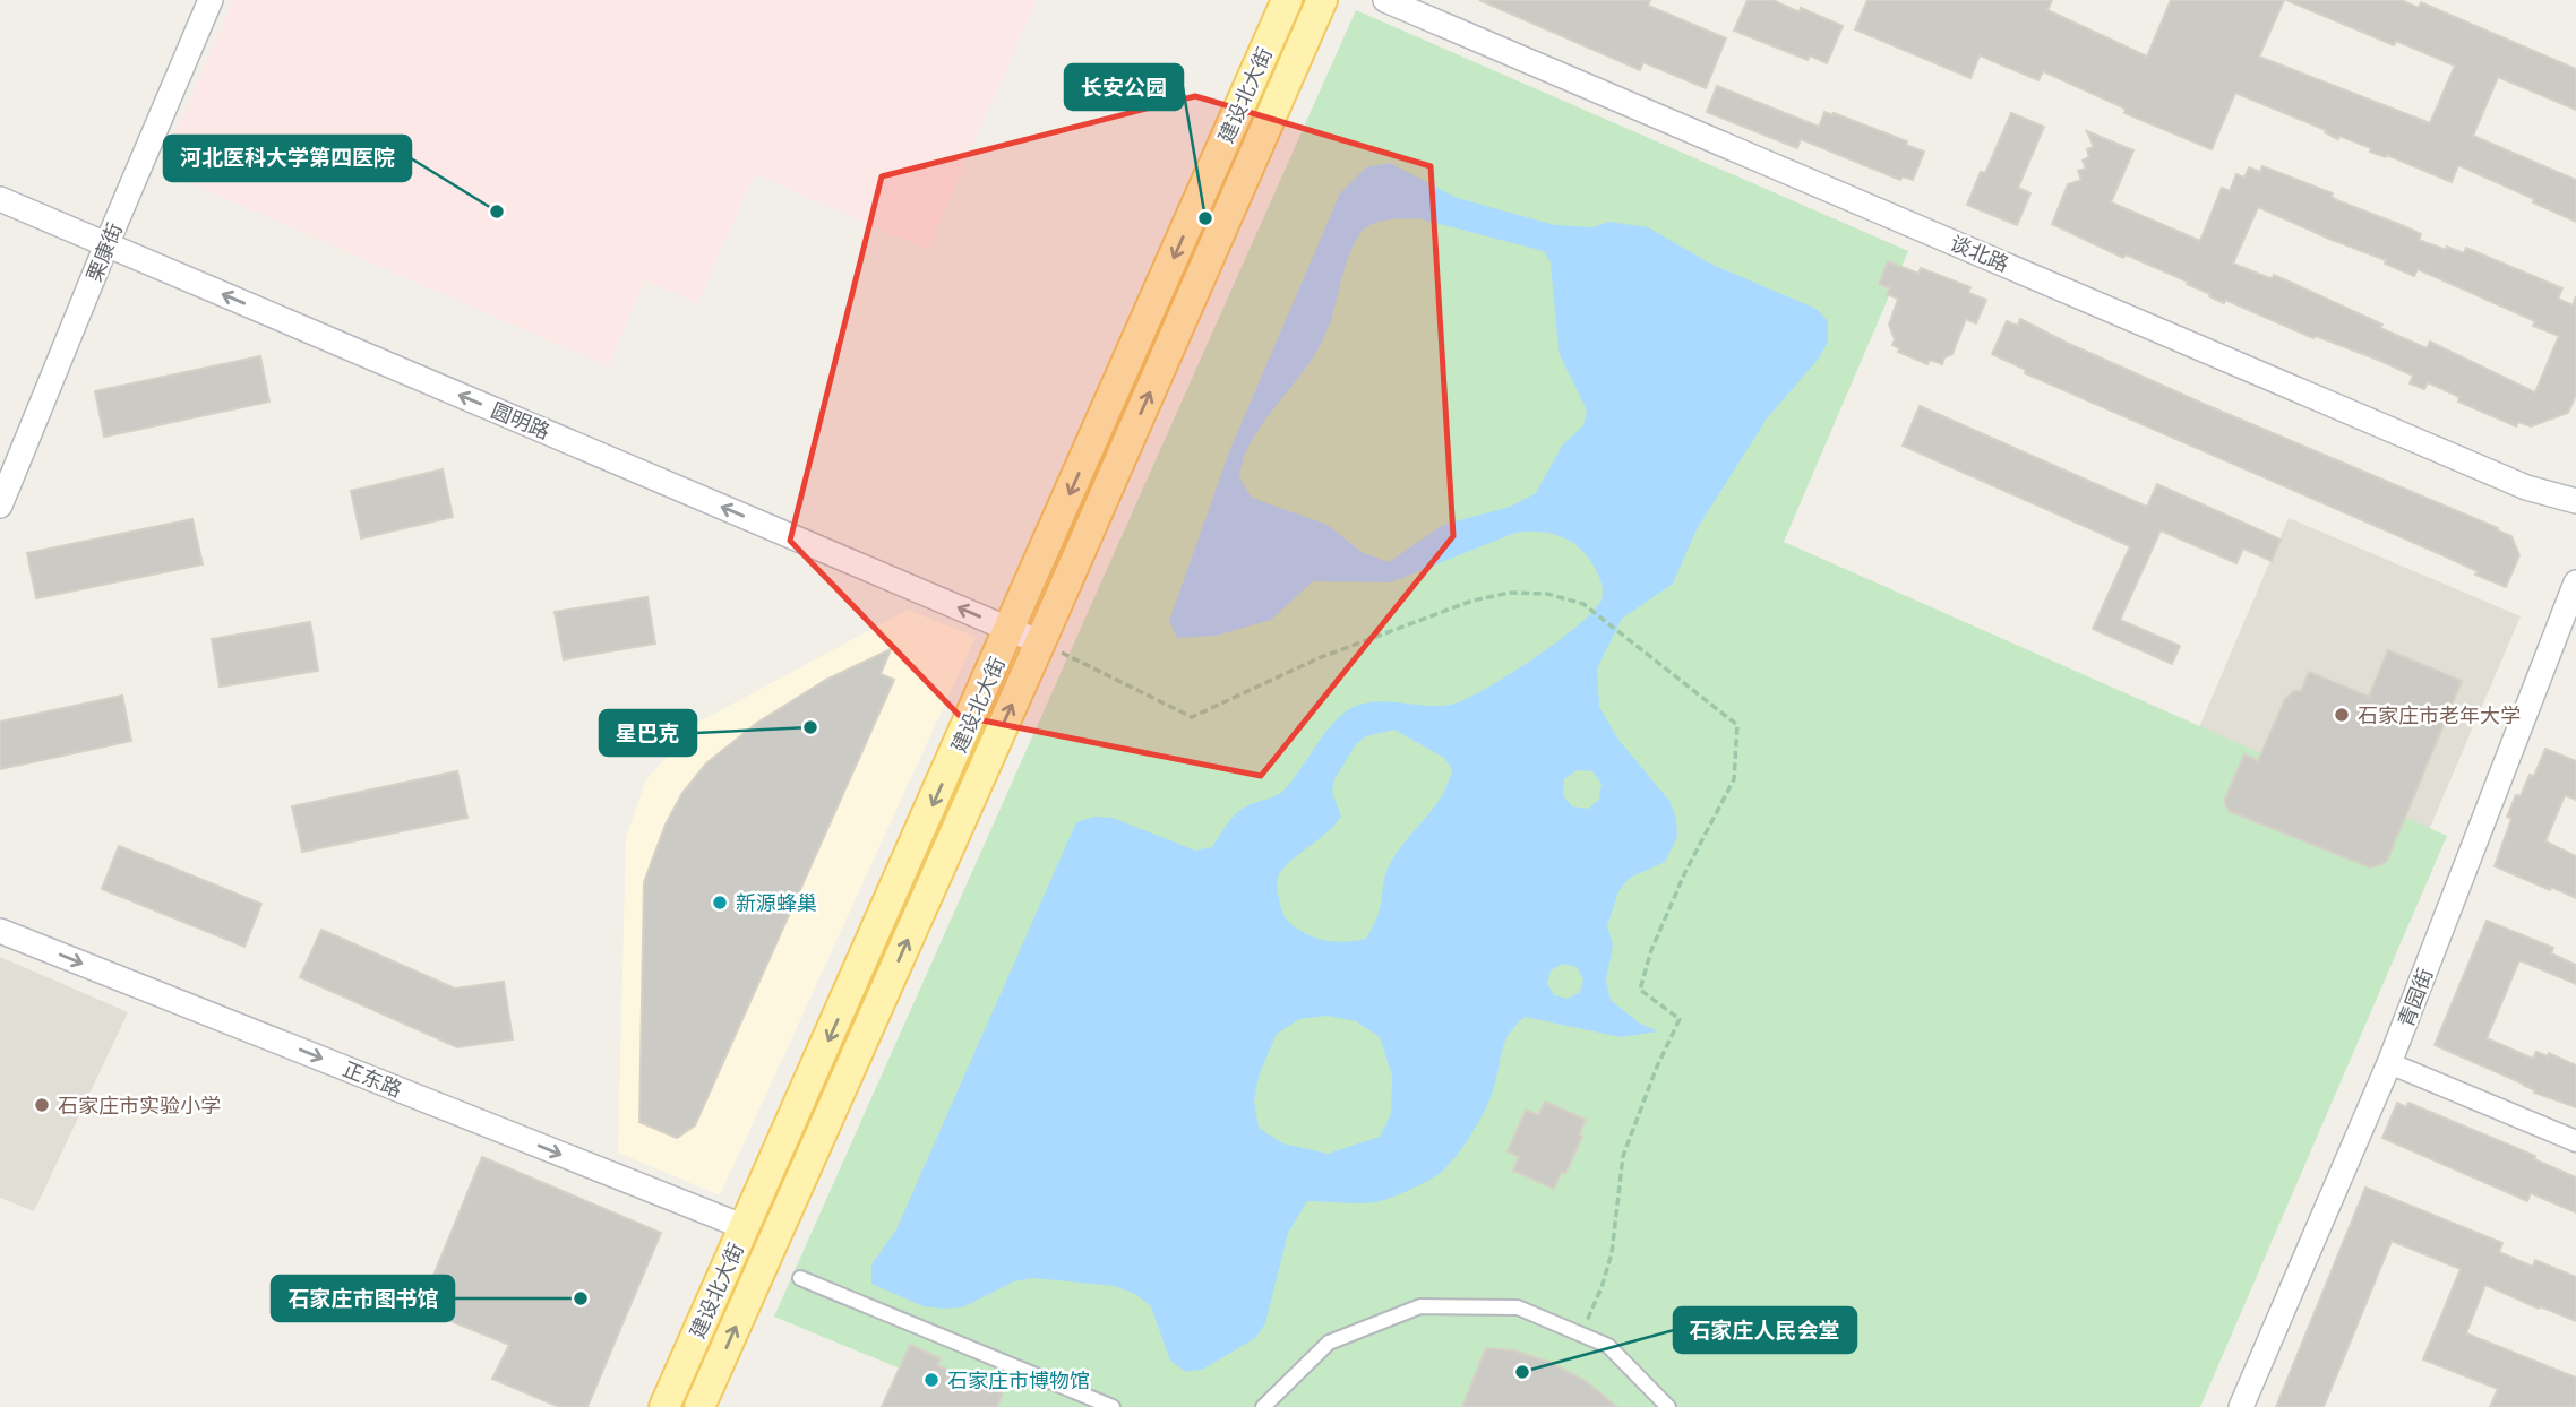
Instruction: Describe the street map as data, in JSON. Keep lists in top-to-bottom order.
{
  "streets": {
    "main road": ["建设北大街"],
    "street": [
      "栗康街",
      "谈北路",
      "圆明路",
      "青园街",
      "正东路"
    ]
  },
  "crossings": [
    ["建设北大街", "圆明路"],
    ["建设北大街", "正东路"],
    ["栗康街", "圆明路"]
  ],
  "one_way": ["圆明路", "正东路"],
  "places": [
    "河北医科大学第四医院",
    "长安公园",
    "石家庄市老年大学",
    "星巴克",
    "新源蜂巢",
    "石家庄市实验小学",
    "石家庄市图书馆",
    "石家庄人民会堂",
    "石家庄市博物馆"
  ]
}
